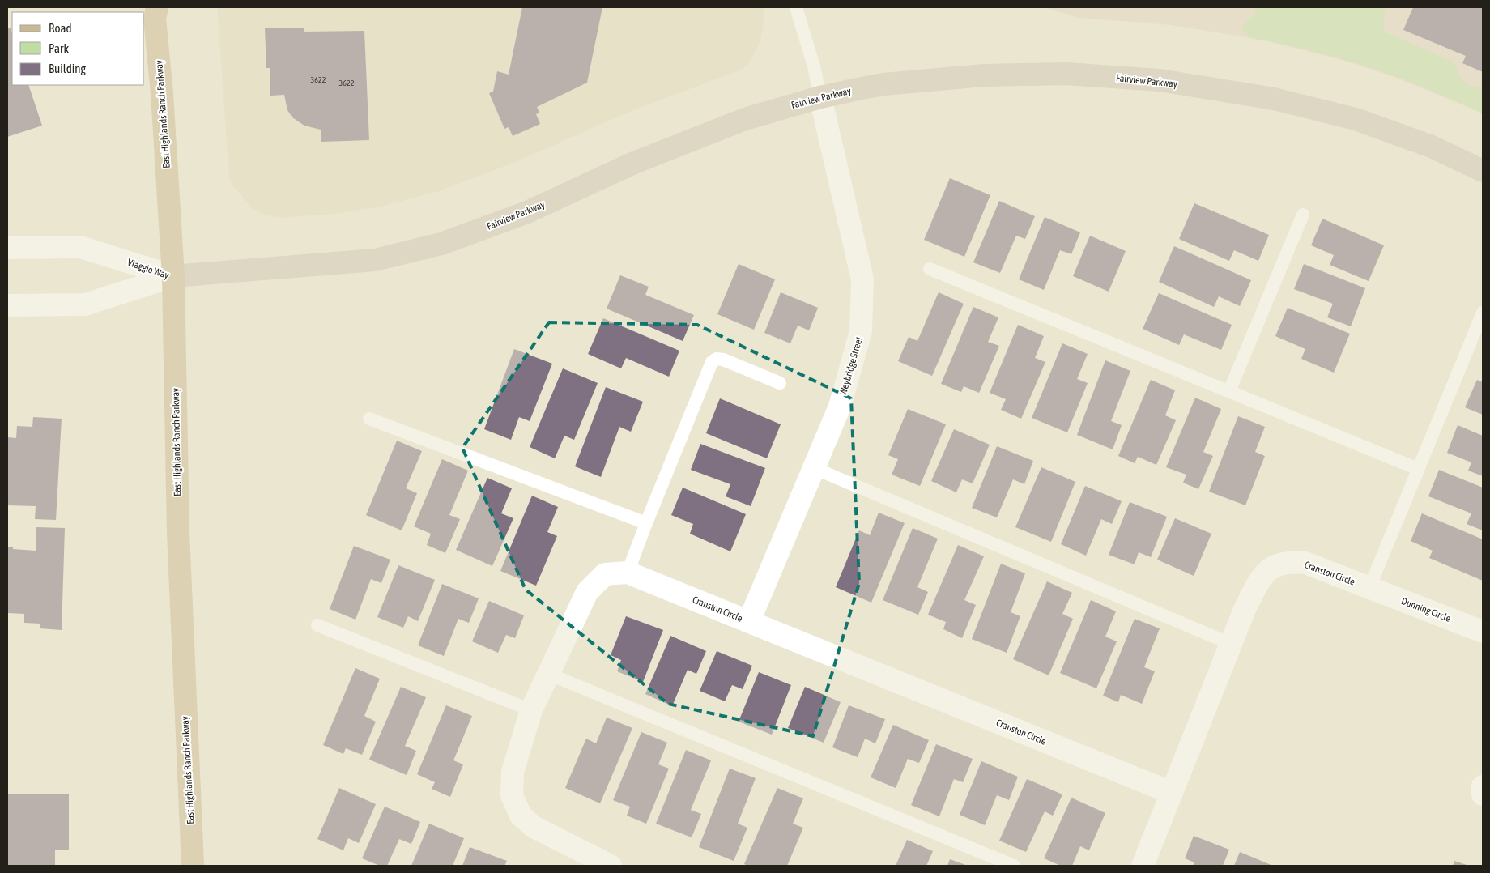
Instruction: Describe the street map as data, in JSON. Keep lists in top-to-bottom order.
{
  "streets": {
    "main road": ["Fairview Parkway", "East Highlands Ranch Parkway"],
    "street": [
      "Viaggio Way",
      "Weybridge Street",
      "Cranston Circle",
      "Dunning Circle"
    ]
  },
  "crossings": [
    ["Fairview Parkway", "East Highlands Ranch Parkway"],
    ["Fairview Parkway", "Viaggio Way"],
    ["Fairview Parkway", "Weybridge Street"],
    ["East Highlands Ranch Parkway", "Viaggio Way"],
    ["Weybridge Street", "Cranston Circle"],
    ["Cranston Circle", "Dunning Circle"]
  ],
  "house_numbers": ["3622", "3622"],
  "legend": ["Road", "Park", "Building"]
}
